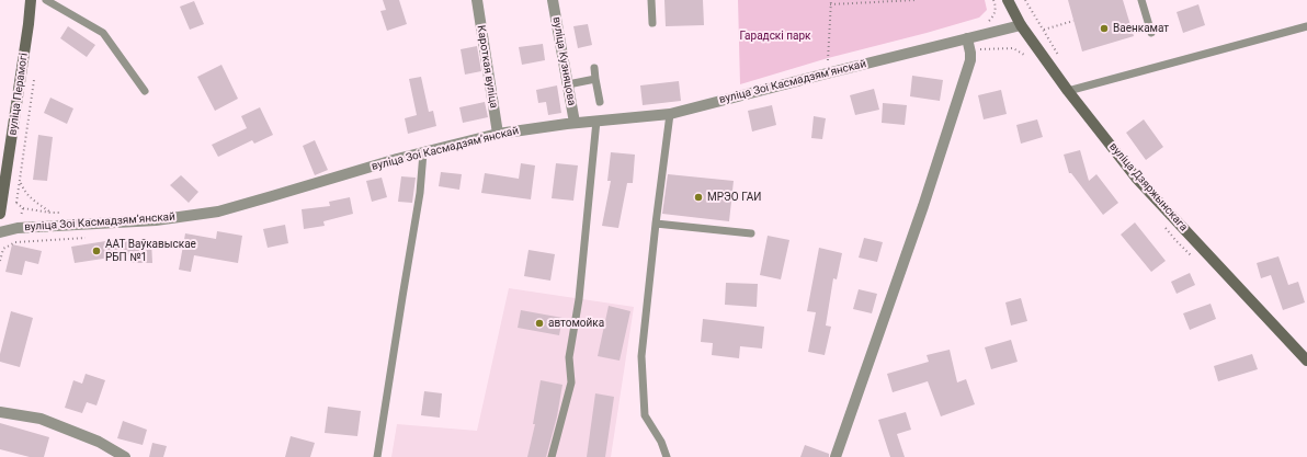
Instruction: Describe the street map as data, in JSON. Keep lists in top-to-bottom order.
{
  "streets": {
    "main road": ["вуліца Перамогі", "вуліца Дзяржынскага"],
    "street": ["вуліца Кузняцова", "Кароткая вуліца", "вуліца Зоі Касмадзямʼянскай"]
  },
  "crossings": [
    ["вуліца Кузняцова", "вуліца Зоі Касмадзямʼянскай"],
    ["Кароткая вуліца", "вуліца Зоі Касмадзямʼянскай"],
    ["вуліца Зоі Касмадзямʼянскай", "вуліца Дзяржынскага"]
  ],
  "parks": ["Гарадскі парк"],
  "places": [
    "Ваенкамат",
    "МРЭО ГАИ",
    "ААТ Ваўкавыскае РБП №1",
    "автомойка"
  ]
}
